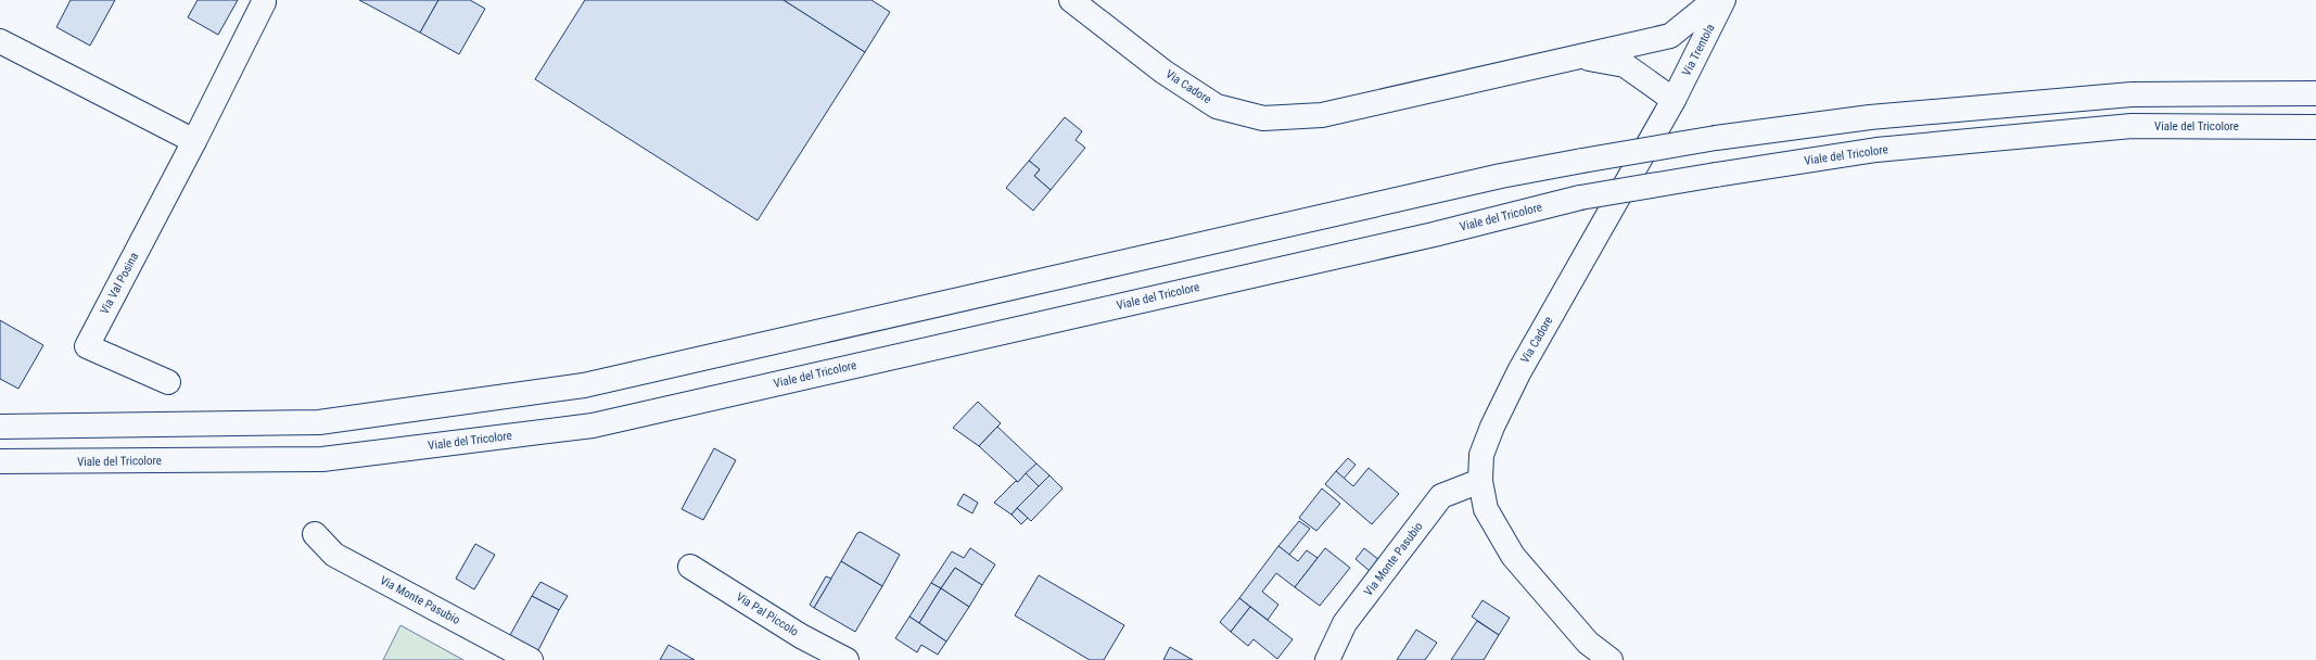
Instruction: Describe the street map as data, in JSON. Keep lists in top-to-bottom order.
{
  "streets": {
    "main road": [
      "Via Trentola",
      "Via Cadore",
      "Viale del Tricolore",
      "Via Val Posina",
      "Via Monte Pasubio",
      "Via Pal Piccolo"
    ]
  },
  "crossings": [
    ["Via Trentola", "Via Cadore"],
    ["Via Cadore", "Via Monte Pasubio"]
  ]
}
